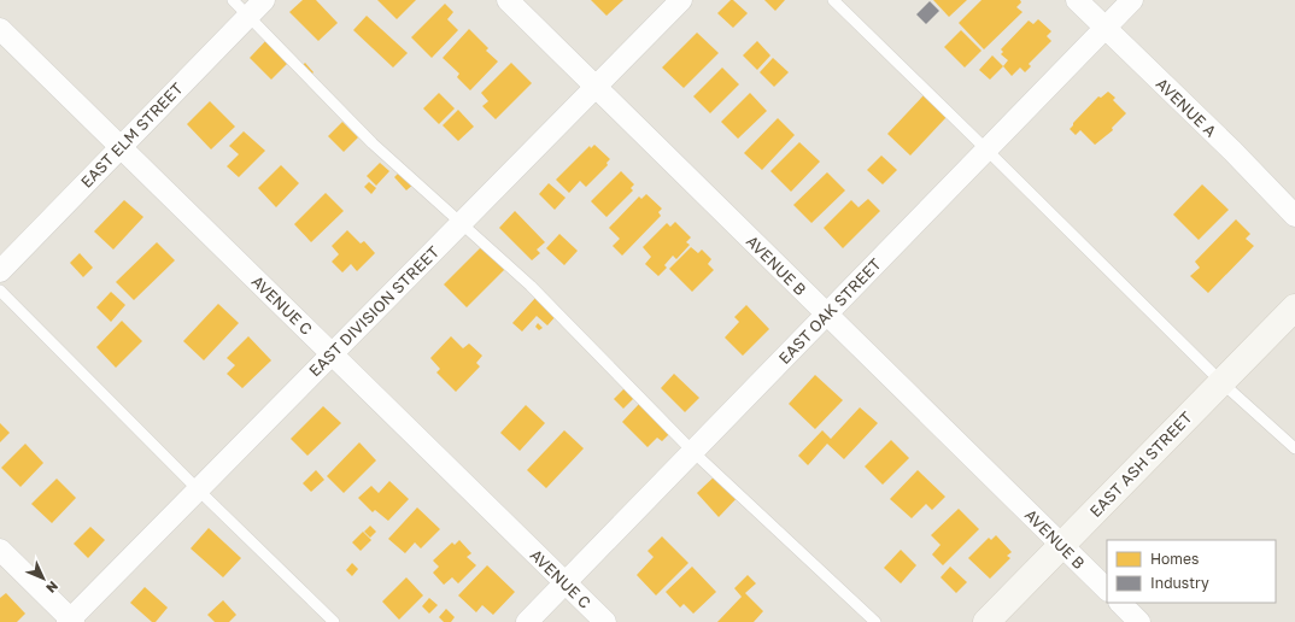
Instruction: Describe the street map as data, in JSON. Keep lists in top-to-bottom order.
{
  "streets": {
    "street": [
      "AVENUE A",
      "EAST ELM STREET",
      "AVENUE B",
      "AVENUE C",
      "EAST DIVISION STREET",
      "EAST OAK STREET",
      "EAST ASH STREET"
    ]
  },
  "crossings": [
    ["AVENUE A", "EAST OAK STREET"],
    ["EAST ELM STREET", "AVENUE C"],
    ["AVENUE B", "EAST DIVISION STREET"],
    ["AVENUE B", "EAST OAK STREET"],
    ["AVENUE B", "EAST ASH STREET"],
    ["AVENUE C", "EAST DIVISION STREET"],
    ["AVENUE C", "EAST OAK STREET"]
  ],
  "legend": ["Homes", "Industry"],
  "north": "bottom right"
}
